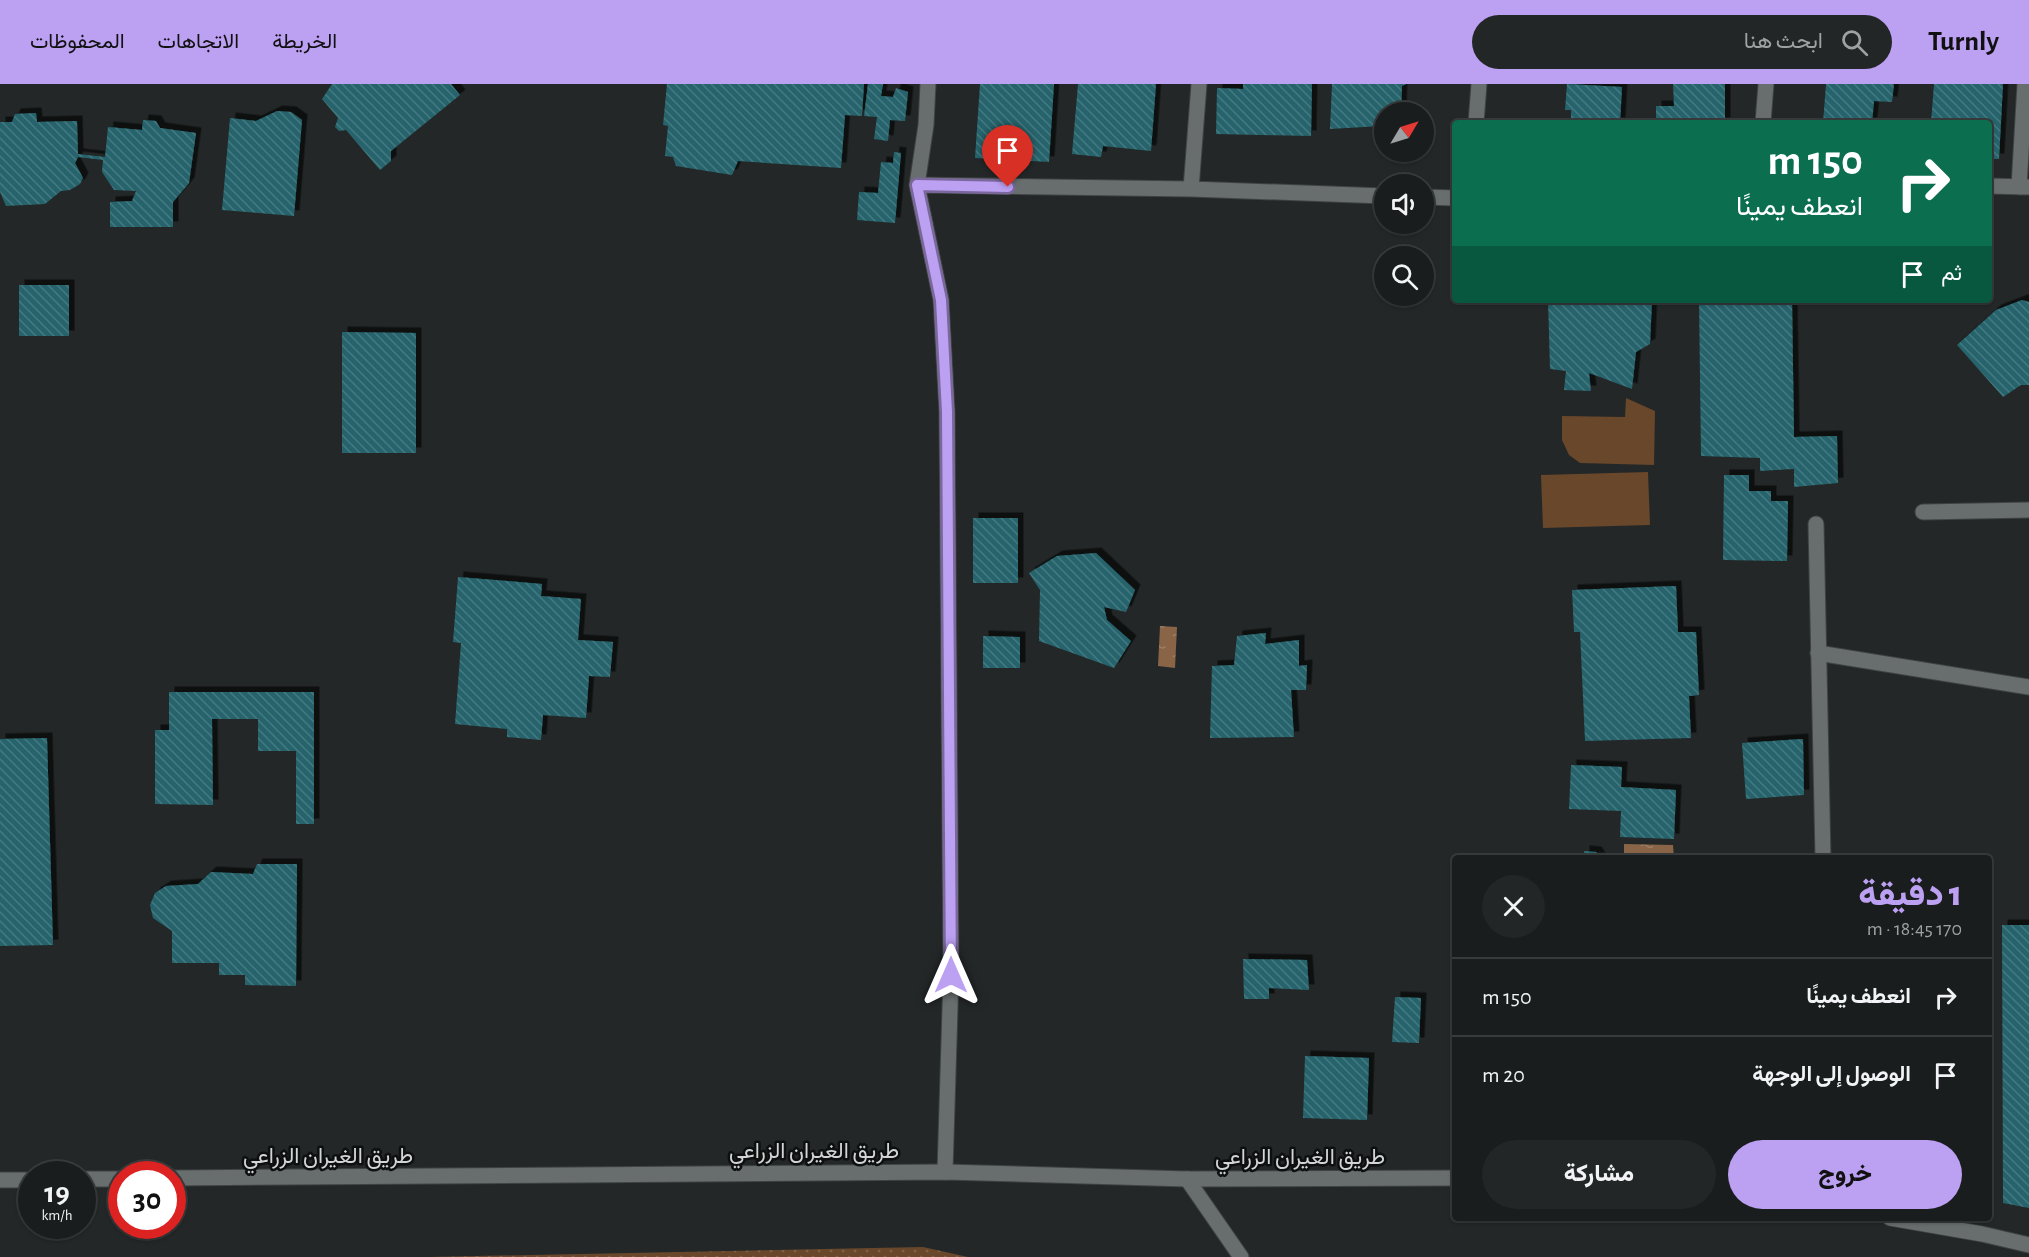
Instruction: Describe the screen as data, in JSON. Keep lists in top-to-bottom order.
{
  "streets": {
    "street": ["طريق الغيران الزراعي"]
  },
  "north": "top right",
  "page": {
    "header": "Turnly",
    "search": "ابحث هنا",
    "nav": ["الخريطة", "الاتجاهات", "المحفوظات"],
    "turn": ["150 m", "انعطف يمينًا"],
    "then": "ثم",
    "heading": ["1 دقيقة", "170 m · 18:45"],
    "list": [
      {
        "name": "انعطف يمينًا",
        "value": "150 m"
      },
      {
        "name": "الوصول إلى الوجهة",
        "value": "20 m"
      }
    ],
    "buttons": ["خروج", "مشاركة"],
    "speed": "19 km/h",
    "limit": "30"
  }
}
